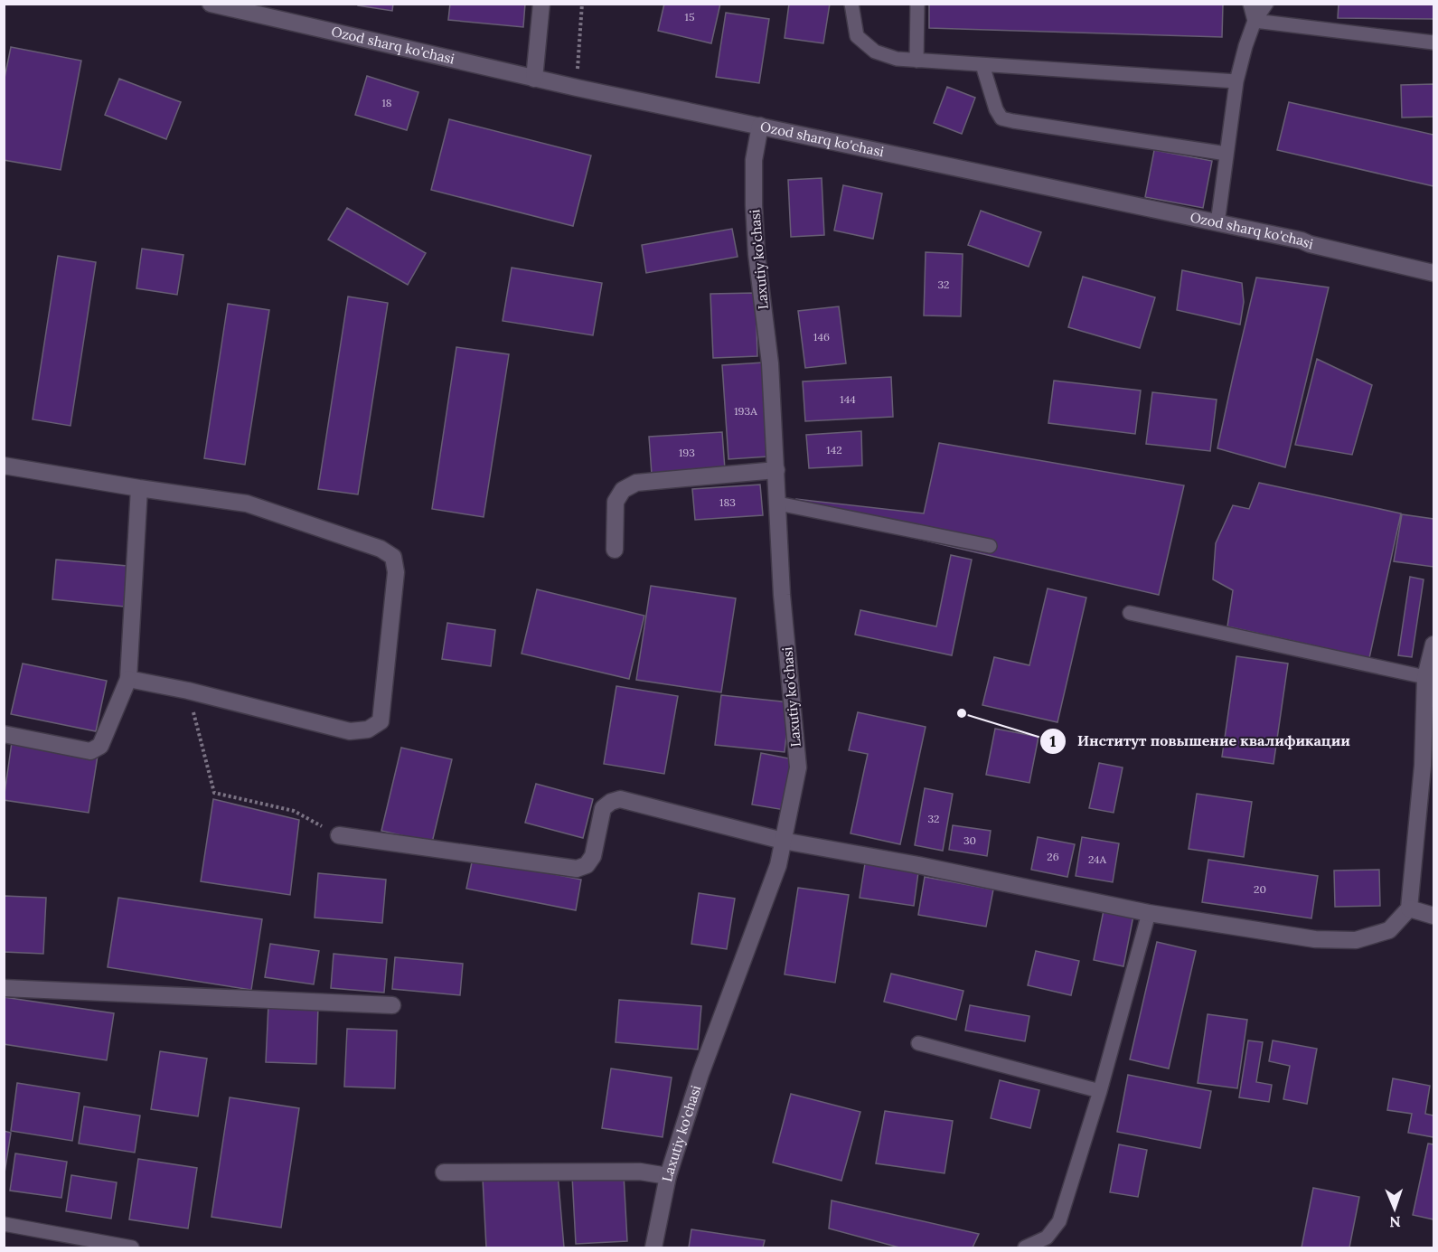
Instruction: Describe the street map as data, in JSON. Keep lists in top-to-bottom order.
{
  "streets": {
    "street": ["Ozod sharq ko'chasi", "Laxutiy ko'chasi"]
  },
  "crossings": [
    ["Ozod sharq ko'chasi", "Laxutiy ko'chasi"]
  ],
  "places": ["Институт повышение квалификации"],
  "house_numbers": [
    "15",
    "18",
    "32",
    "146",
    "144",
    "193А",
    "142",
    "193",
    "183",
    "32",
    "30",
    "26",
    "24А",
    "20"
  ],
  "north": "bottom"
}
